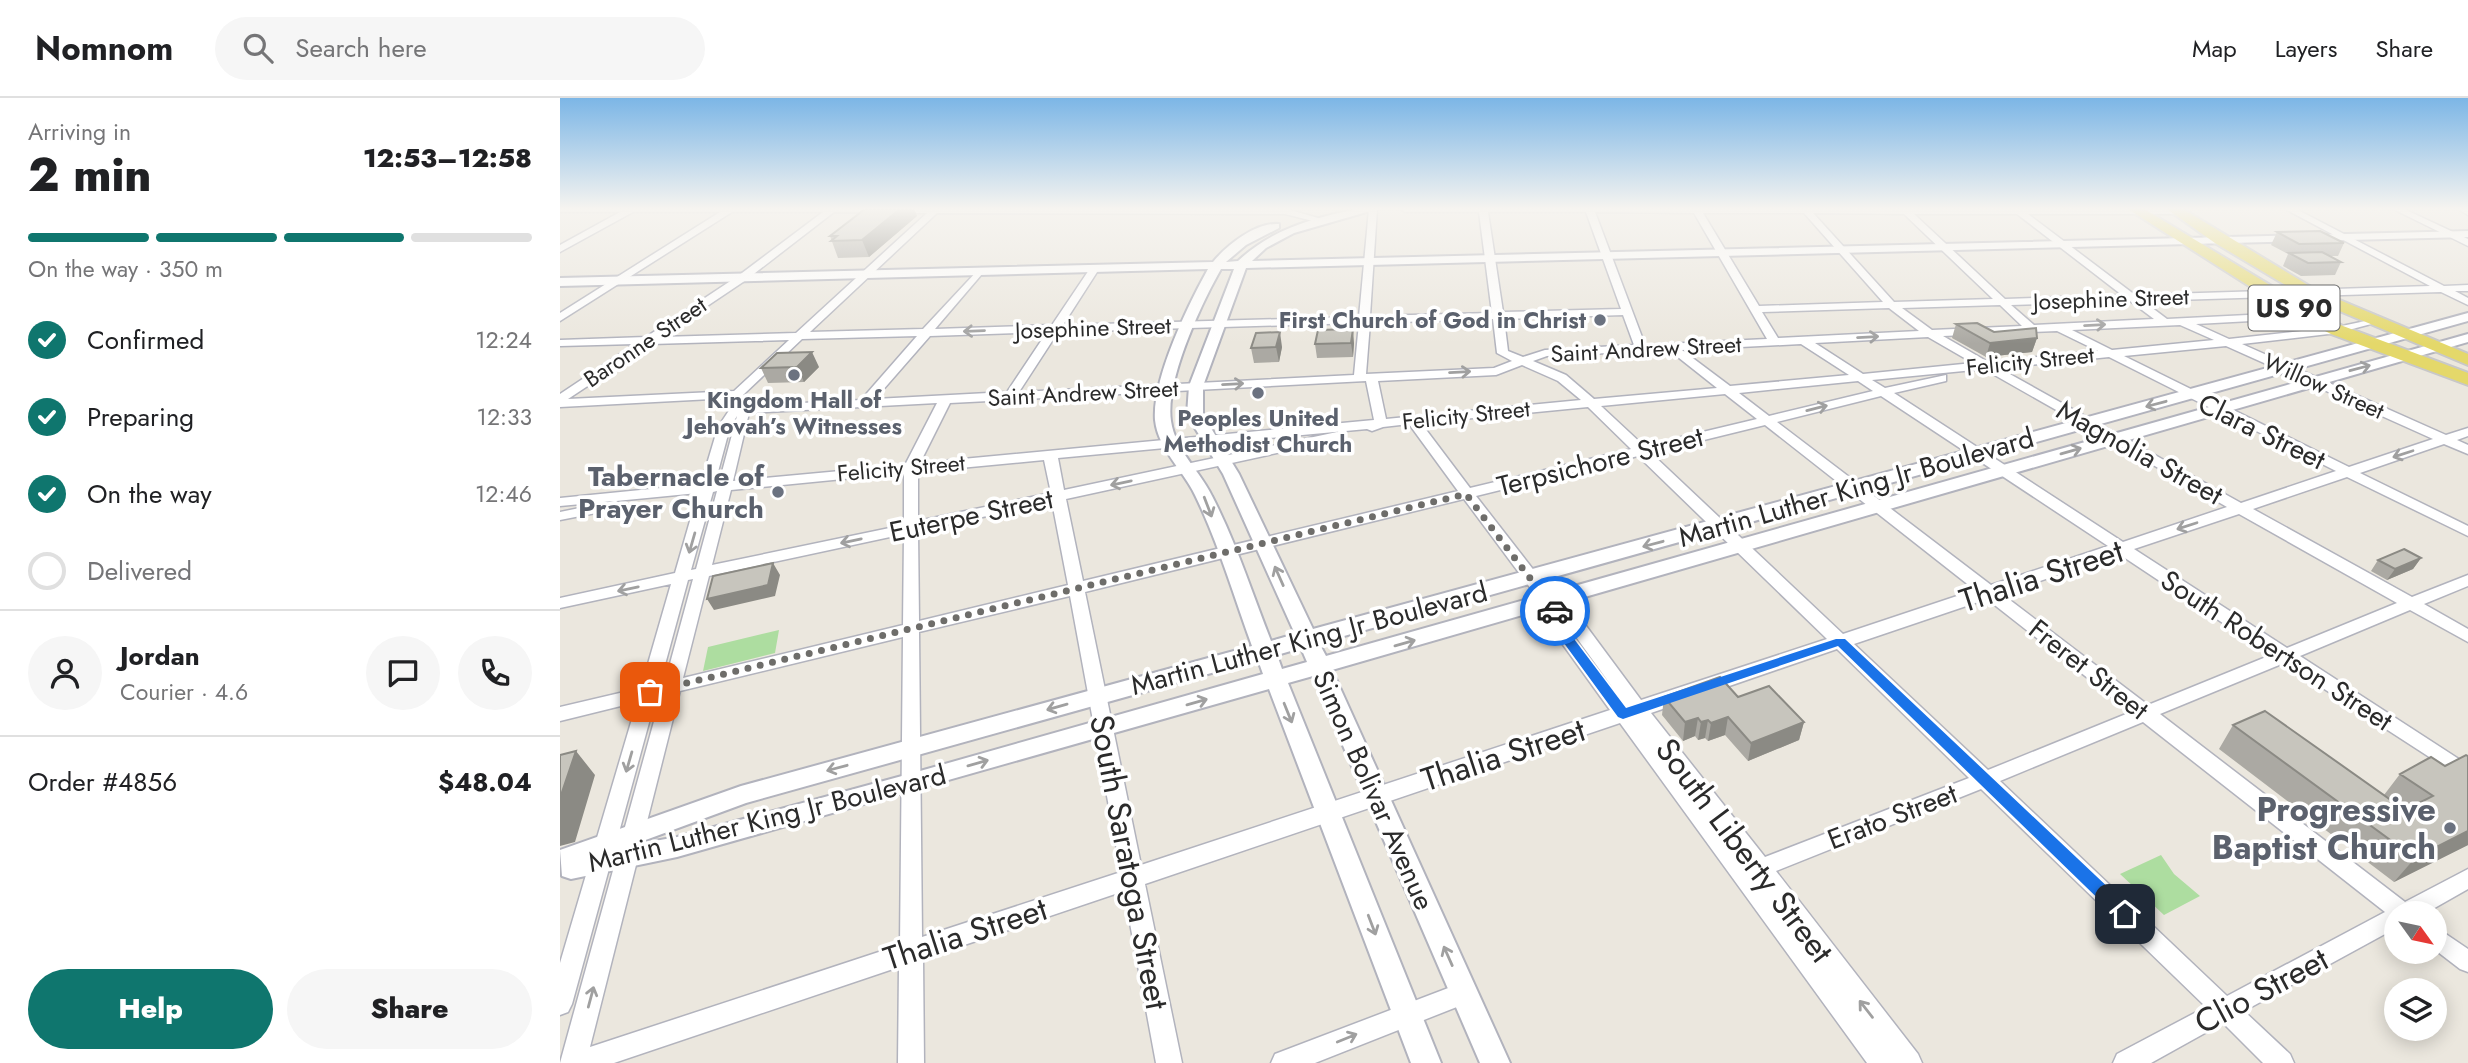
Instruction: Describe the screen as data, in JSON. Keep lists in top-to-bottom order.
{
  "streets": {
    "main road": ["US 90"],
    "street": [
      "Josephine Street",
      "Baronne Street",
      "Saint Andrew Street",
      "Felicity Street",
      "Willow Street",
      "Clara Street",
      "Magnolia Street",
      "Terpsichore Street",
      "Martin Luther King Jr Boulevard",
      "Euterpe Street",
      "Thalia Street",
      "South Robertson Street",
      "Freret Street",
      "Simon Bolivar Avenue",
      "Erato Street",
      "South Liberty Street",
      "South Saratoga Street",
      "Clio Street"
    ]
  },
  "crossings": [
    ["Josephine Street", "US 90"],
    ["Josephine Street", "Baronne Street"],
    ["Josephine Street", "Magnolia Street"],
    ["Josephine Street", "Simon Bolivar Avenue"],
    ["US 90", "Saint Andrew Street"],
    ["US 90", "Felicity Street"],
    ["US 90", "Martin Luther King Jr Boulevard"],
    ["Baronne Street", "Saint Andrew Street"],
    ["Saint Andrew Street", "Willow Street"],
    ["Saint Andrew Street", "Clara Street"],
    ["Saint Andrew Street", "Magnolia Street"],
    ["Saint Andrew Street", "South Robertson Street"],
    ["Saint Andrew Street", "Freret Street"],
    ["Saint Andrew Street", "Simon Bolivar Avenue"],
    ["Felicity Street", "Willow Street"],
    ["Felicity Street", "Clara Street"],
    ["Felicity Street", "Magnolia Street"],
    ["Felicity Street", "Terpsichore Street"],
    ["Felicity Street", "Euterpe Street"],
    ["Felicity Street", "South Robertson Street"],
    ["Felicity Street", "Freret Street"],
    ["Felicity Street", "Simon Bolivar Avenue"],
    ["Felicity Street", "South Liberty Street"],
    ["Felicity Street", "South Saratoga Street"],
    ["Willow Street", "Martin Luther King Jr Boulevard"],
    ["Willow Street", "Thalia Street"],
    ["Clara Street", "Martin Luther King Jr Boulevard"],
    ["Clara Street", "Thalia Street"],
    ["Magnolia Street", "Terpsichore Street"],
    ["Magnolia Street", "Martin Luther King Jr Boulevard"],
    ["Magnolia Street", "Thalia Street"],
    ["Magnolia Street", "Erato Street"],
    ["Terpsichore Street", "South Robertson Street"],
    ["Terpsichore Street", "Freret Street"],
    ["Terpsichore Street", "Simon Bolivar Avenue"],
    ["Terpsichore Street", "South Liberty Street"],
    ["Terpsichore Street", "South Saratoga Street"],
    ["Martin Luther King Jr Boulevard", "South Robertson Street"],
    ["Martin Luther King Jr Boulevard", "Freret Street"],
    ["Martin Luther King Jr Boulevard", "Simon Bolivar Avenue"],
    ["Martin Luther King Jr Boulevard", "South Liberty Street"],
    ["Martin Luther King Jr Boulevard", "South Saratoga Street"],
    ["Euterpe Street", "Simon Bolivar Avenue"],
    ["Euterpe Street", "South Saratoga Street"],
    ["Thalia Street", "South Robertson Street"],
    ["Thalia Street", "Freret Street"],
    ["Thalia Street", "Simon Bolivar Avenue"],
    ["Thalia Street", "South Liberty Street"],
    ["Thalia Street", "South Saratoga Street"],
    ["South Robertson Street", "Erato Street"],
    ["Freret Street", "Erato Street"],
    ["Erato Street", "South Liberty Street"]
  ],
  "one_way": ["Euterpe Street"],
  "places": [
    "First Church of God in Christ",
    "Kingdom Hall of Jehovah’s Witnesses",
    "Peoples United Methodist Church",
    "Tabernacle of Prayer Church",
    "Progressive Baptist Church"
  ],
  "north": "bottom right",
  "page": {
    "header": "Nomnom",
    "search": "Search here",
    "nav": ["Map", "Layers", "Share"],
    "heading": ["2 min", "Arriving in", "12:53–12:58"],
    "panel": [
      "Jordan",
      "Courier · 4.6",
      "Order #4856",
      "$48.04"
    ],
    "bar": "On the way · 350 m",
    "list": [
      ["Confirmed", "12:24"],
      ["Preparing", "12:33"],
      ["On the way", "12:46"],
      "Delivered"
    ],
    "buttons": ["Help", "Share"]
  }
}
